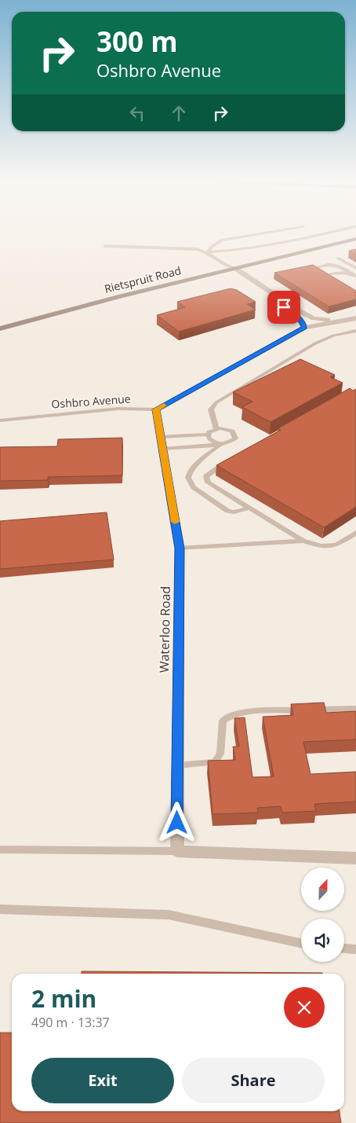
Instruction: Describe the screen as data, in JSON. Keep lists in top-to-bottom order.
{
  "streets": {
    "street": ["Rietspruit Road", "Waterloo Road"],
    "lane": ["Oshbro Avenue"]
  },
  "crossings": [
    ["Oshbro Avenue", "Waterloo Road"]
  ],
  "north": "top",
  "page": {
    "turn": ["300 m", "Oshbro Avenue"],
    "heading": ["2 min", "490 m · 13:37"],
    "buttons": ["Exit", "Share"]
  }
}
